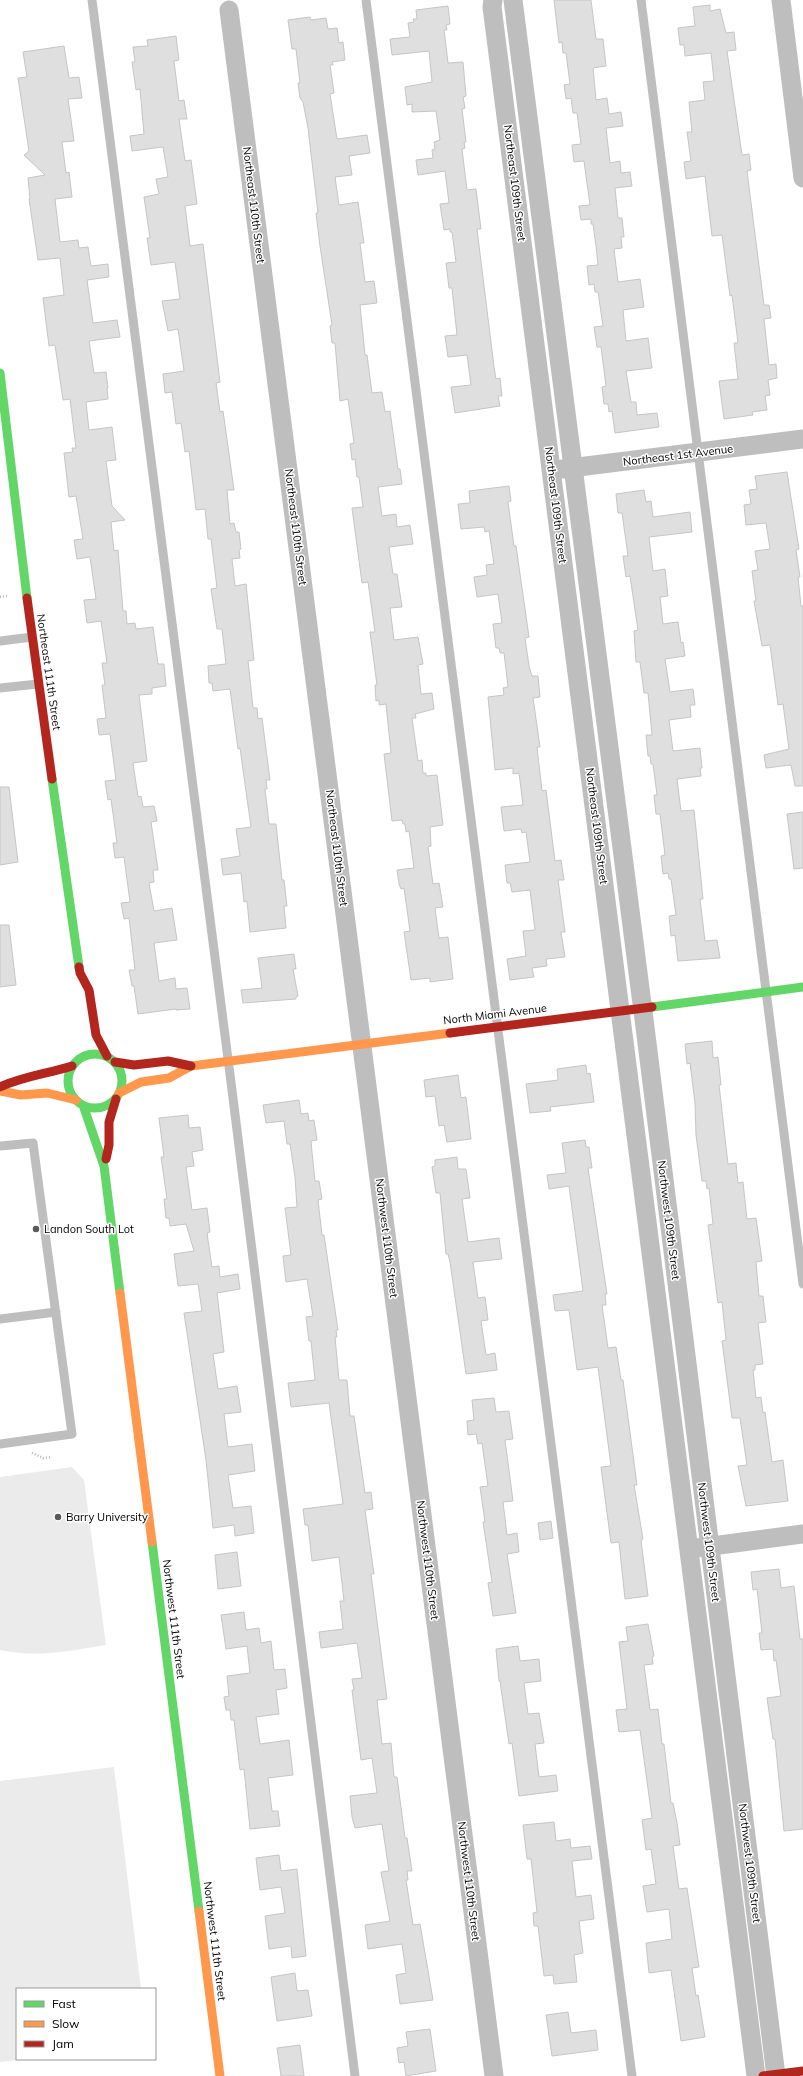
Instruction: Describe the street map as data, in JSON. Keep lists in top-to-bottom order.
{
  "streets": {
    "street": [
      "Northeast 109th Street",
      "Northeast 110th Street",
      "Northeast 1st Avenue",
      "Northeast 111th Street",
      "North Miami Avenue",
      "Northwest 109th Street",
      "Northwest 110th Street",
      "Northwest 111th Street"
    ]
  },
  "crossings": [
    ["Northeast 109th Street", "Northeast 1st Avenue"],
    ["Northeast 109th Street", "North Miami Avenue"],
    ["Northeast 109th Street", "Northwest 109th Street"],
    ["Northeast 110th Street", "North Miami Avenue"],
    ["Northeast 110th Street", "Northwest 110th Street"],
    ["Northeast 111th Street", "North Miami Avenue"],
    ["Northeast 111th Street", "Northwest 111th Street"],
    ["North Miami Avenue", "Northwest 109th Street"],
    ["North Miami Avenue", "Northwest 110th Street"],
    ["North Miami Avenue", "Northwest 111th Street"]
  ],
  "places": ["Landon South Lot", "Barry University"],
  "legend": ["Fast", "Slow", "Jam"]
}
